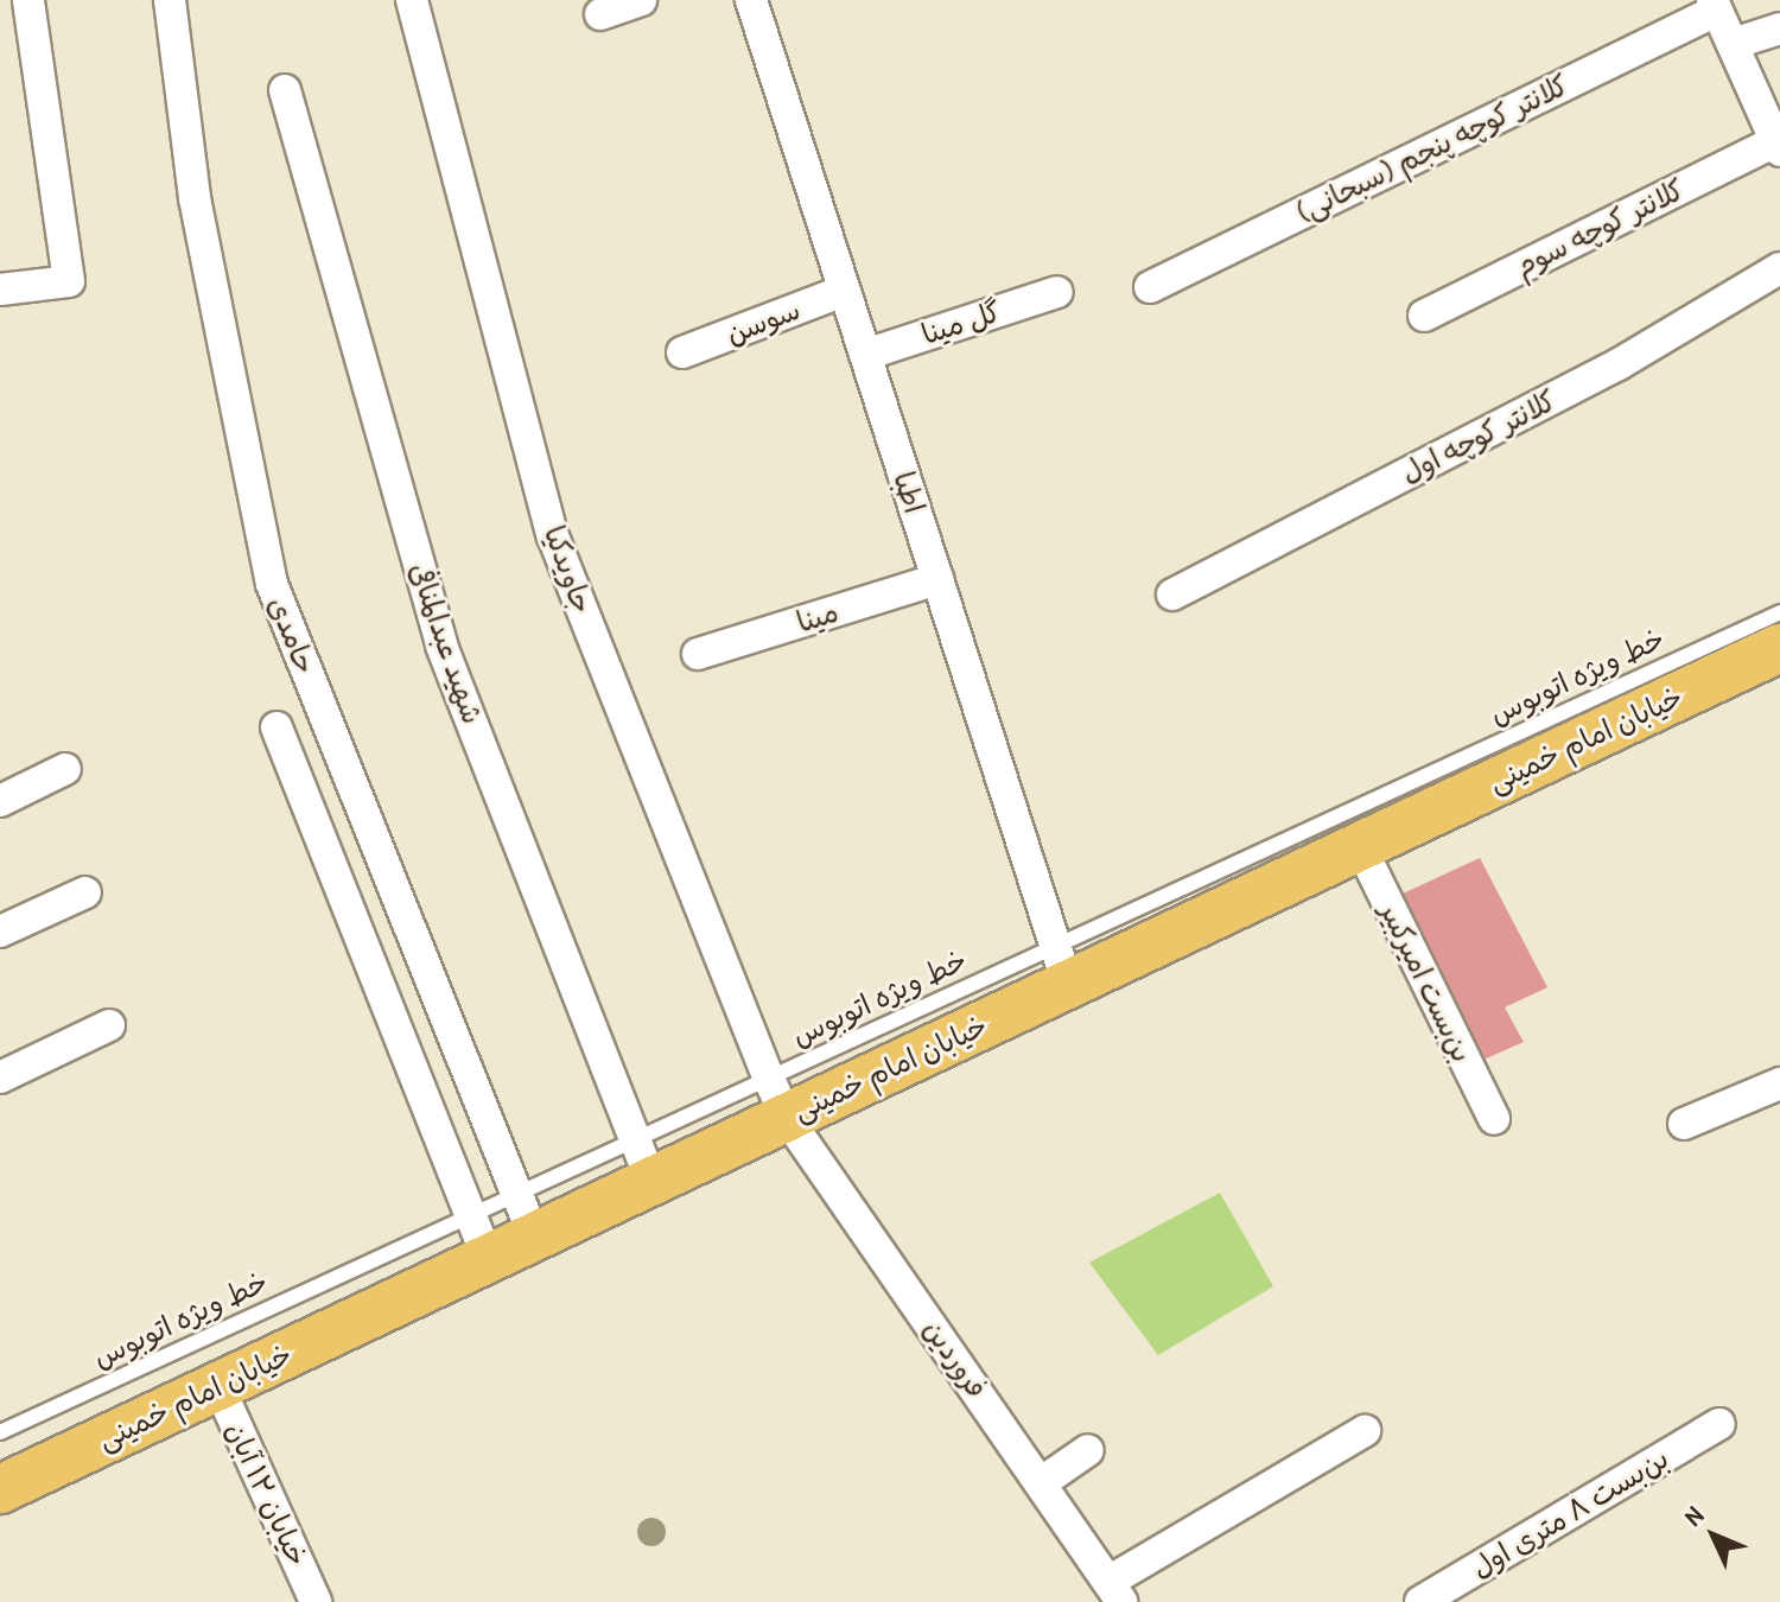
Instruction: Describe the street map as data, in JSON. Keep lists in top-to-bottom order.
{
  "streets": {
    "main road": ["خیابان امام خمینی"],
    "street": [
      "کلانتر کوچه پنجم (سبحانی)",
      "کلانتر کوچه سوم",
      "سوسن",
      "گل مینا",
      "کلانتر کوچه اول",
      "اطبا",
      "جاویدکیا",
      "مینا",
      "حامدی",
      "شهید عبدالمنافی",
      "بن‌بست امیرکبیر",
      "فروردین",
      "خیابان ١٣ آبان",
      "بن‌بست ۸ متری اول"
    ],
    "lane": ["خط ویژه اتوبوس"]
  },
  "crossings": [
    ["سوسن", "اطبا"],
    ["گل مینا", "اطبا"],
    ["اطبا", "مینا"],
    ["اطبا", "خط ویژه اتوبوس"],
    ["اطبا", "خیابان امام خمینی"],
    ["جاویدکیا", "خط ویژه اتوبوس"],
    ["جاویدکیا", "خیابان امام خمینی"],
    ["جاویدکیا", "فروردین"],
    ["حامدی", "خط ویژه اتوبوس"],
    ["حامدی", "خیابان امام خمینی"],
    ["شهید عبدالمنافی", "خط ویژه اتوبوس"],
    ["شهید عبدالمنافی", "خیابان امام خمینی"],
    ["خط ویژه اتوبوس", "خیابان امام خمینی"],
    ["خط ویژه اتوبوس", "فروردین"],
    ["خیابان امام خمینی", "بن‌بست امیرکبیر"],
    ["خیابان امام خمینی", "فروردین"],
    ["خیابان امام خمینی", "خیابان ١٣ آبان"]
  ],
  "north": "top left"
}
